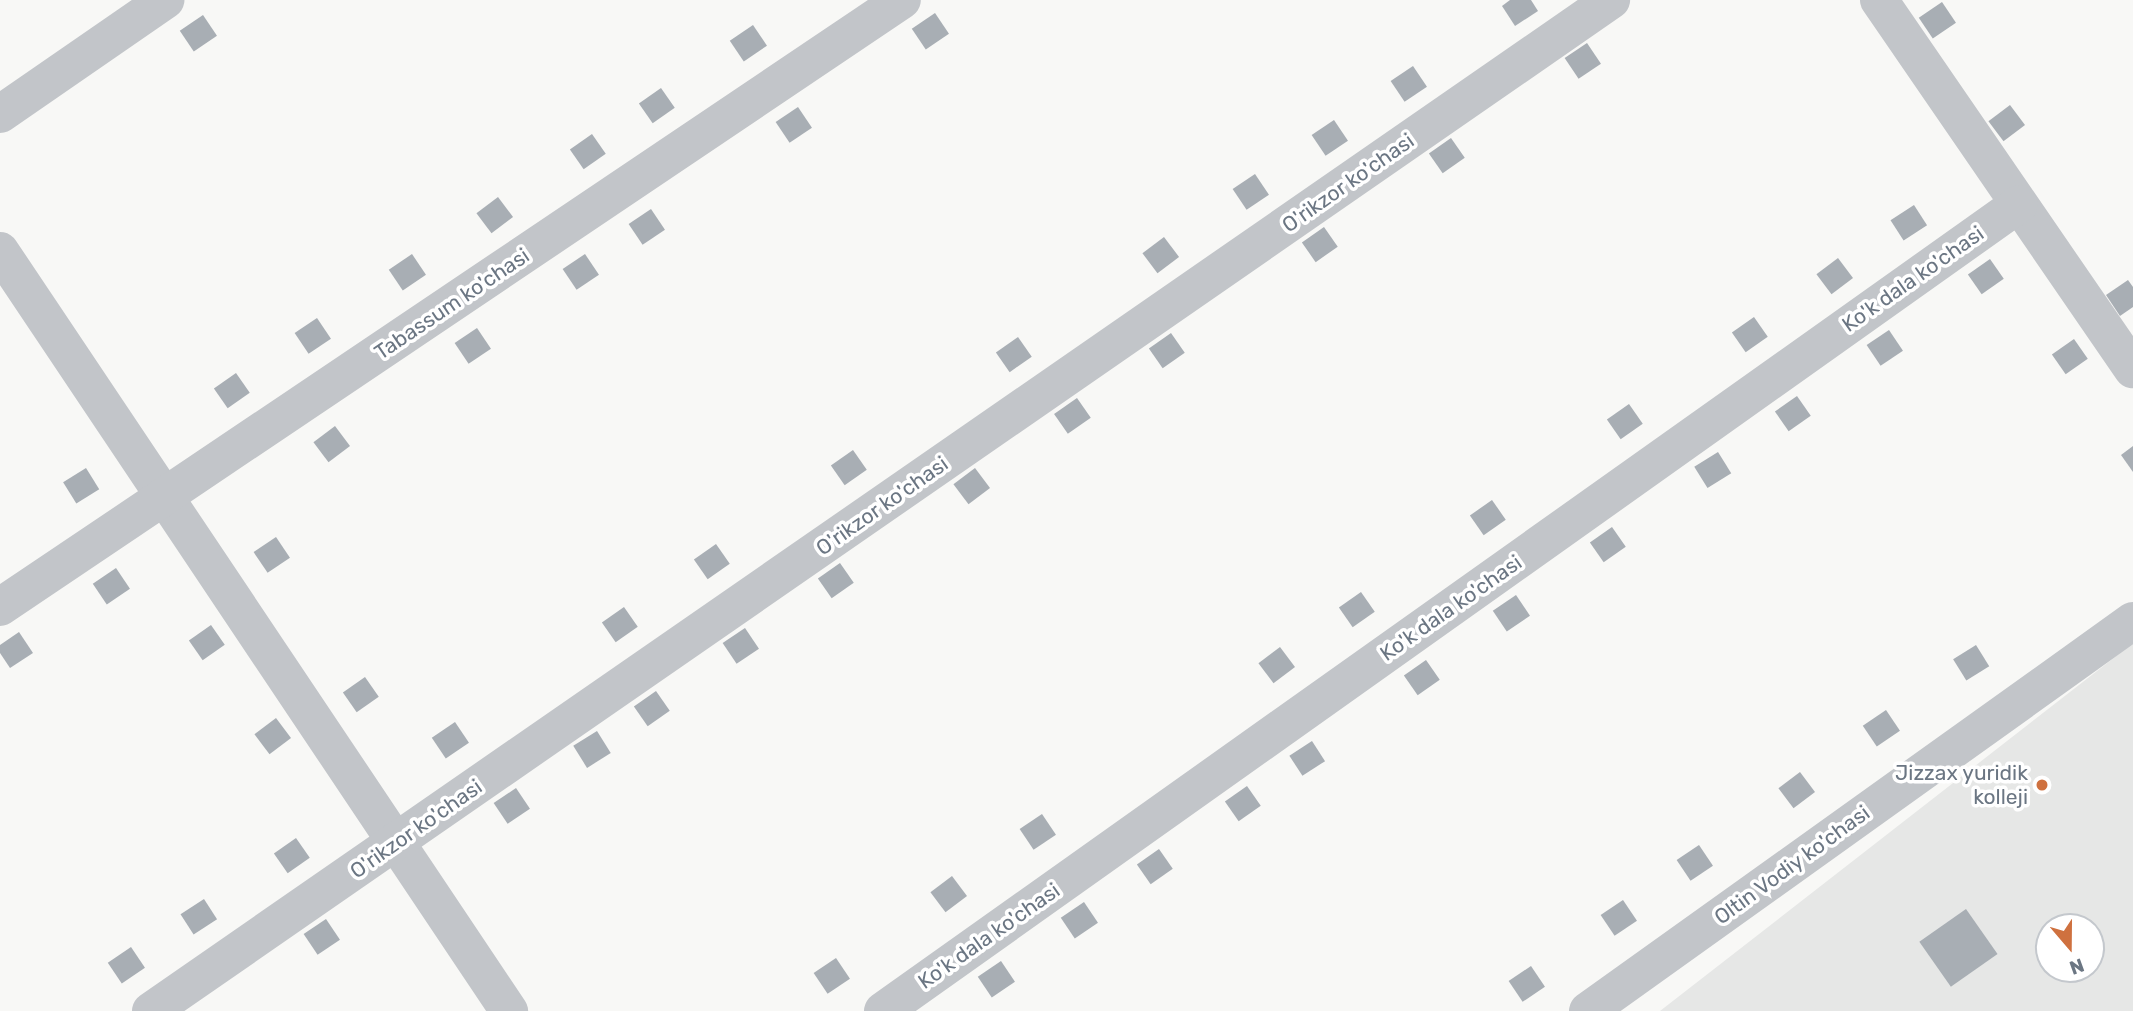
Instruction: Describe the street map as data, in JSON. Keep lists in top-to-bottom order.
{
  "streets": {
    "street": [
      "O'rikzor ko'chasi",
      "Ko'k dala ko'chasi",
      "Tabassum ko'chasi",
      "Oltin Vodiy ko'chasi"
    ]
  },
  "places": ["Jizzax yuridik kolleji"],
  "north": "bottom"
}
